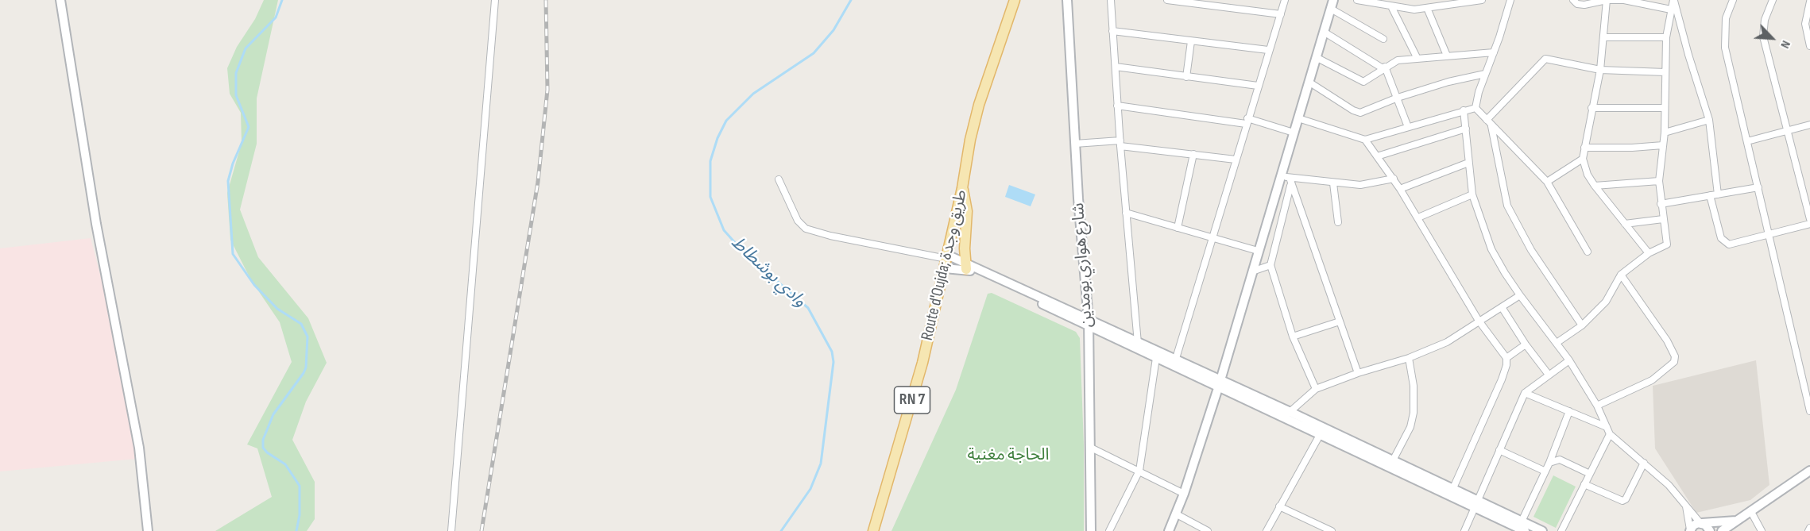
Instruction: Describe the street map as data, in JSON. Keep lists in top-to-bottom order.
{
  "streets": {
    "main road": ["Route d'Oujda; طريق وجدة", "RN 7"],
    "street": ["شارع هواري بومدين"]
  },
  "water": ["وادي بوشطاط"],
  "parks": ["الحاجة مغنية"],
  "north": "bottom right"
}
